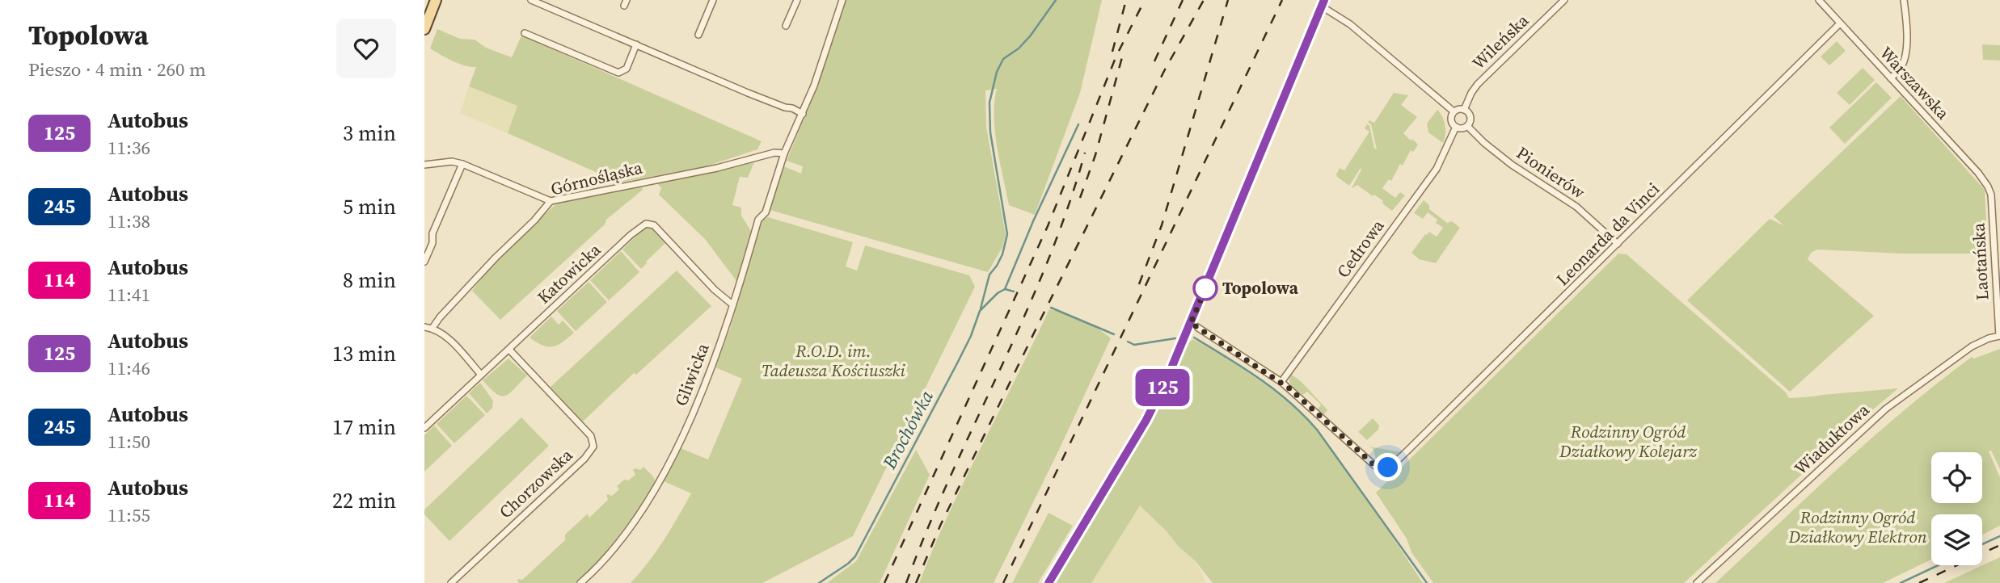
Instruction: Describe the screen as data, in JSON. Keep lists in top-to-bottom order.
{
  "streets": {
    "street": [
      "Wileńska",
      "Warszawska",
      "Pionierów",
      "Górnośląska",
      "Leonarda da Vinci",
      "Cedrowa",
      "Laotańska",
      "Katowicka",
      "Gliwicka",
      "Wiaduktowa",
      "Chorzowska"
    ]
  },
  "crossings": [
    ["Wileńska", "Pionierów"],
    ["Wileńska", "Cedrowa"],
    ["Warszawska", "Leonarda da Vinci"],
    ["Warszawska", "Laotańska"],
    ["Pionierów", "Leonarda da Vinci"],
    ["Pionierów", "Cedrowa"],
    ["Górnośląska", "Gliwicka"],
    ["Leonarda da Vinci", "Cedrowa"],
    ["Laotańska", "Wiaduktowa"],
    ["Katowicka", "Gliwicka"],
    ["Katowicka", "Chorzowska"]
  ],
  "water": ["Brochówka"],
  "parks": ["R.O.D. im. Tadeusza Kościuszki", "Rodzinny Ogród Działkowy Kolejarz", "Rodzinny Ogród Działkowy Elektron"],
  "places": ["Topolowa"],
  "lines": ["bus line 125"],
  "page": {
    "heading": ["Topolowa", "Pieszo · 4 min · 260 m"],
    "on_map": "125",
    "list": [
      {
        "mark": "125",
        "name": "Autobus",
        "note": "11:36",
        "value": "3 min"
      },
      {
        "mark": "245",
        "name": "Autobus",
        "note": "11:38",
        "value": "5 min"
      },
      {
        "mark": "114",
        "name": "Autobus",
        "note": "11:41",
        "value": "8 min"
      },
      {
        "mark": "125",
        "name": "Autobus",
        "note": "11:46",
        "value": "13 min"
      },
      {
        "mark": "245",
        "name": "Autobus",
        "note": "11:50",
        "value": "17 min"
      },
      {
        "mark": "114",
        "name": "Autobus",
        "note": "11:55",
        "value": "22 min"
      }
    ]
  }
}
